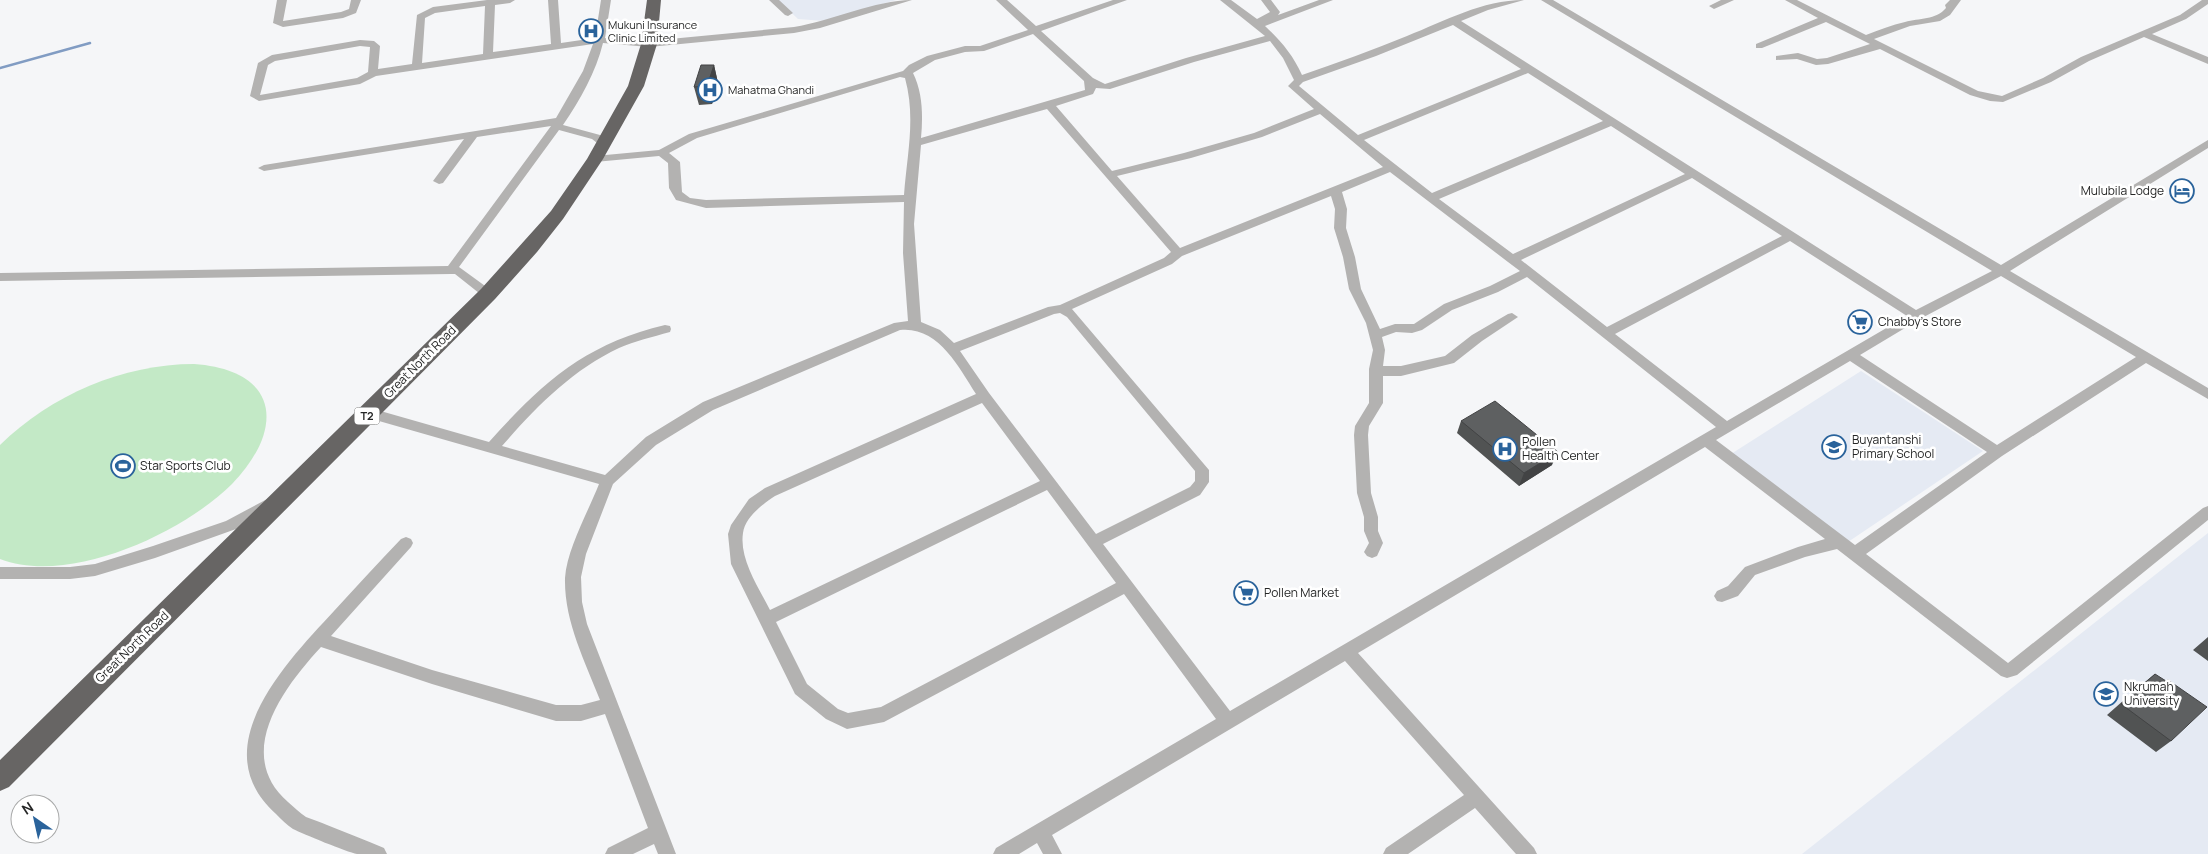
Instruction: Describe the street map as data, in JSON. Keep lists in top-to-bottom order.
{
  "streets": {
    "highway": ["Great North Road", "T2"]
  },
  "places": {
    "hospital": ["Mukuni Insurance Clinic Limited", "Mahatma Ghandi", "Pollen Health Center"],
    "hotel": ["Mulubila Lodge"],
    "supermarket": ["Chabby's Store", "Pollen Market"],
    "school or university": ["Buyantanshi Primary School", "Nkrumah University"],
    "sports": ["Star Sports Club"]
  },
  "north": "top left"
}
